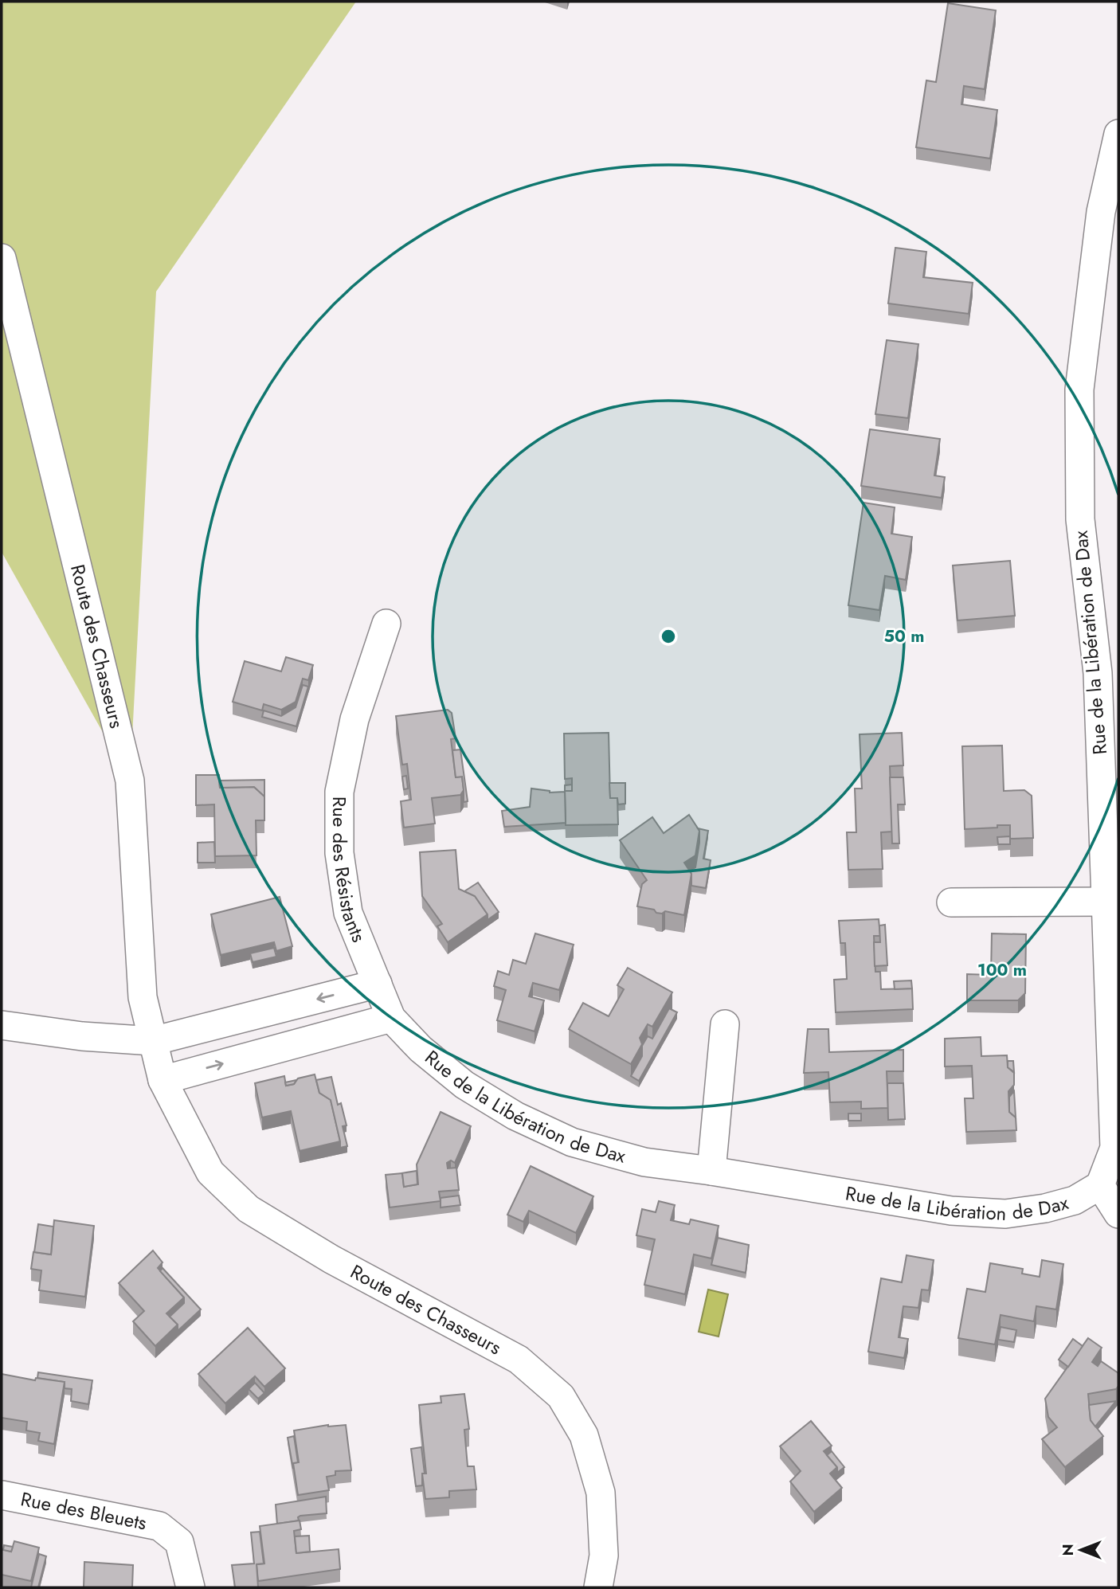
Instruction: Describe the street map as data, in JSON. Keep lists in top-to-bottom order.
{
  "streets": {
    "street": [
      "Rue de la Libération de Dax",
      "Route des Chasseurs",
      "Rue des Résistants",
      "Rue des Bleuets"
    ]
  },
  "crossings": [
    ["Rue de la Libération de Dax", "Rue des Résistants"]
  ],
  "north": "left",
  "rings": ["50 m", "100 m"]
}
